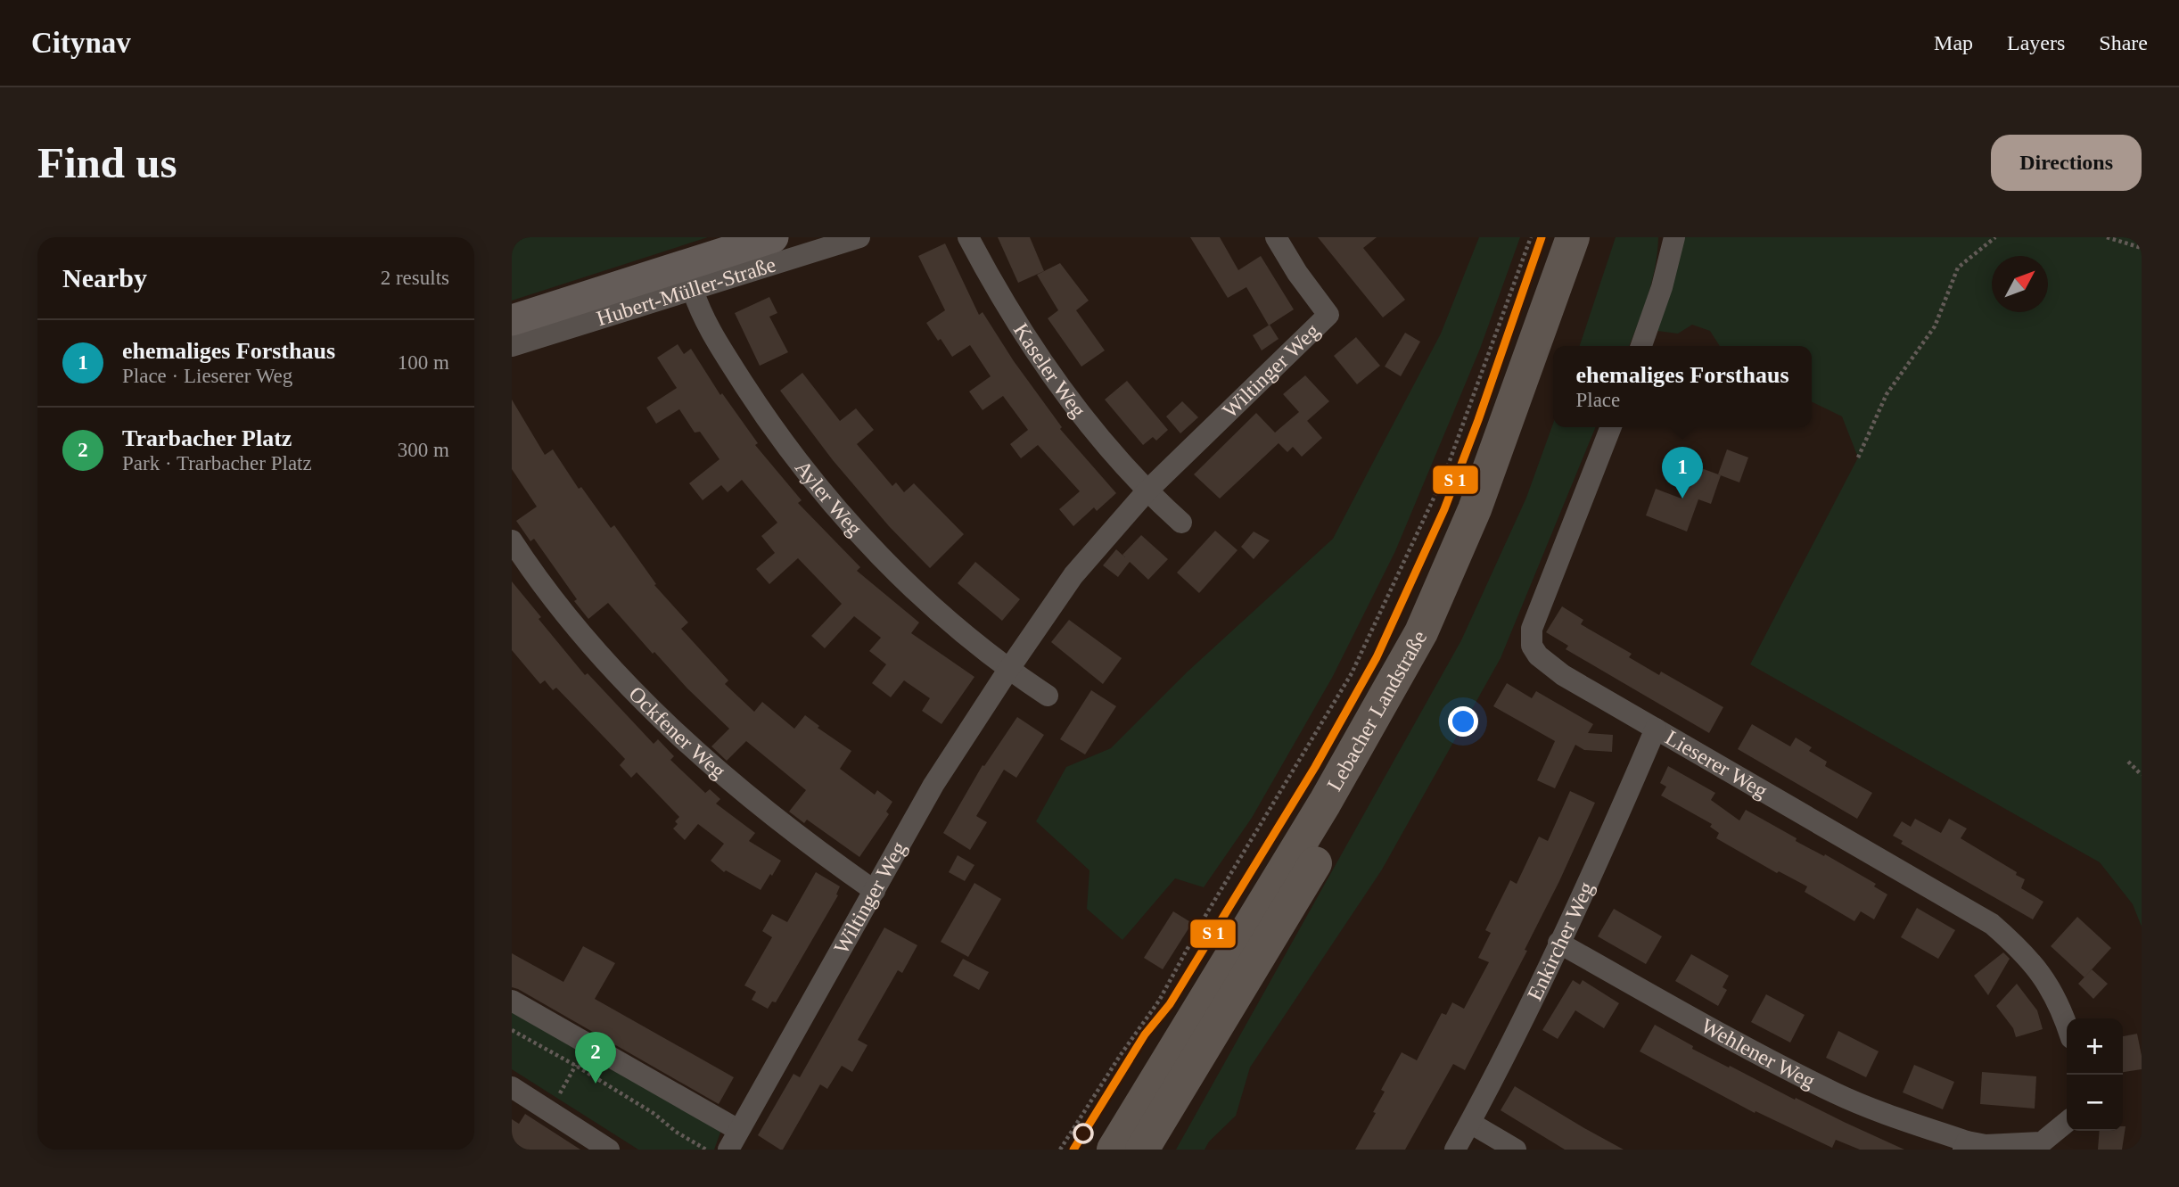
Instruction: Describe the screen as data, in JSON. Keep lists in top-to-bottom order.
{
  "streets": {
    "highway": ["Lebacher Landstraße"],
    "main road": ["Hubert-Müller-Straße"],
    "street": [
      "Kaseler Weg",
      "Wiltinger Weg",
      "Ayler Weg",
      "Ockfener Weg",
      "Lieserer Weg",
      "Enkircher Weg",
      "Wehlener Weg"
    ]
  },
  "crossings": [
    ["Hubert-Müller-Straße", "Ayler Weg"],
    ["Kaseler Weg", "Wiltinger Weg"],
    ["Wiltinger Weg", "Ayler Weg"],
    ["Wiltinger Weg", "Ockfener Weg"],
    ["Lieserer Weg", "Enkircher Weg"],
    ["Enkircher Weg", "Wehlener Weg"]
  ],
  "north": "top right",
  "page": {
    "header": "Citynav",
    "nav": ["Map", "Layers", "Share"],
    "buttons": "Directions",
    "title": "Find us",
    "heading": ["Nearby", "2 results"],
    "list": [
      {
        "mark": "1",
        "name": "ehemaliges Forsthaus",
        "note": "Place · Lieserer Weg",
        "value": "100 m"
      },
      {
        "mark": "2",
        "name": "Trarbacher Platz",
        "note": "Park · Trarbacher Platz",
        "value": "300 m"
      }
    ],
    "popup": ["ehemaliges Forsthaus", "Place"],
    "pins": ["1", "2"],
    "map_buttons": ["+", "−"]
  }
}
